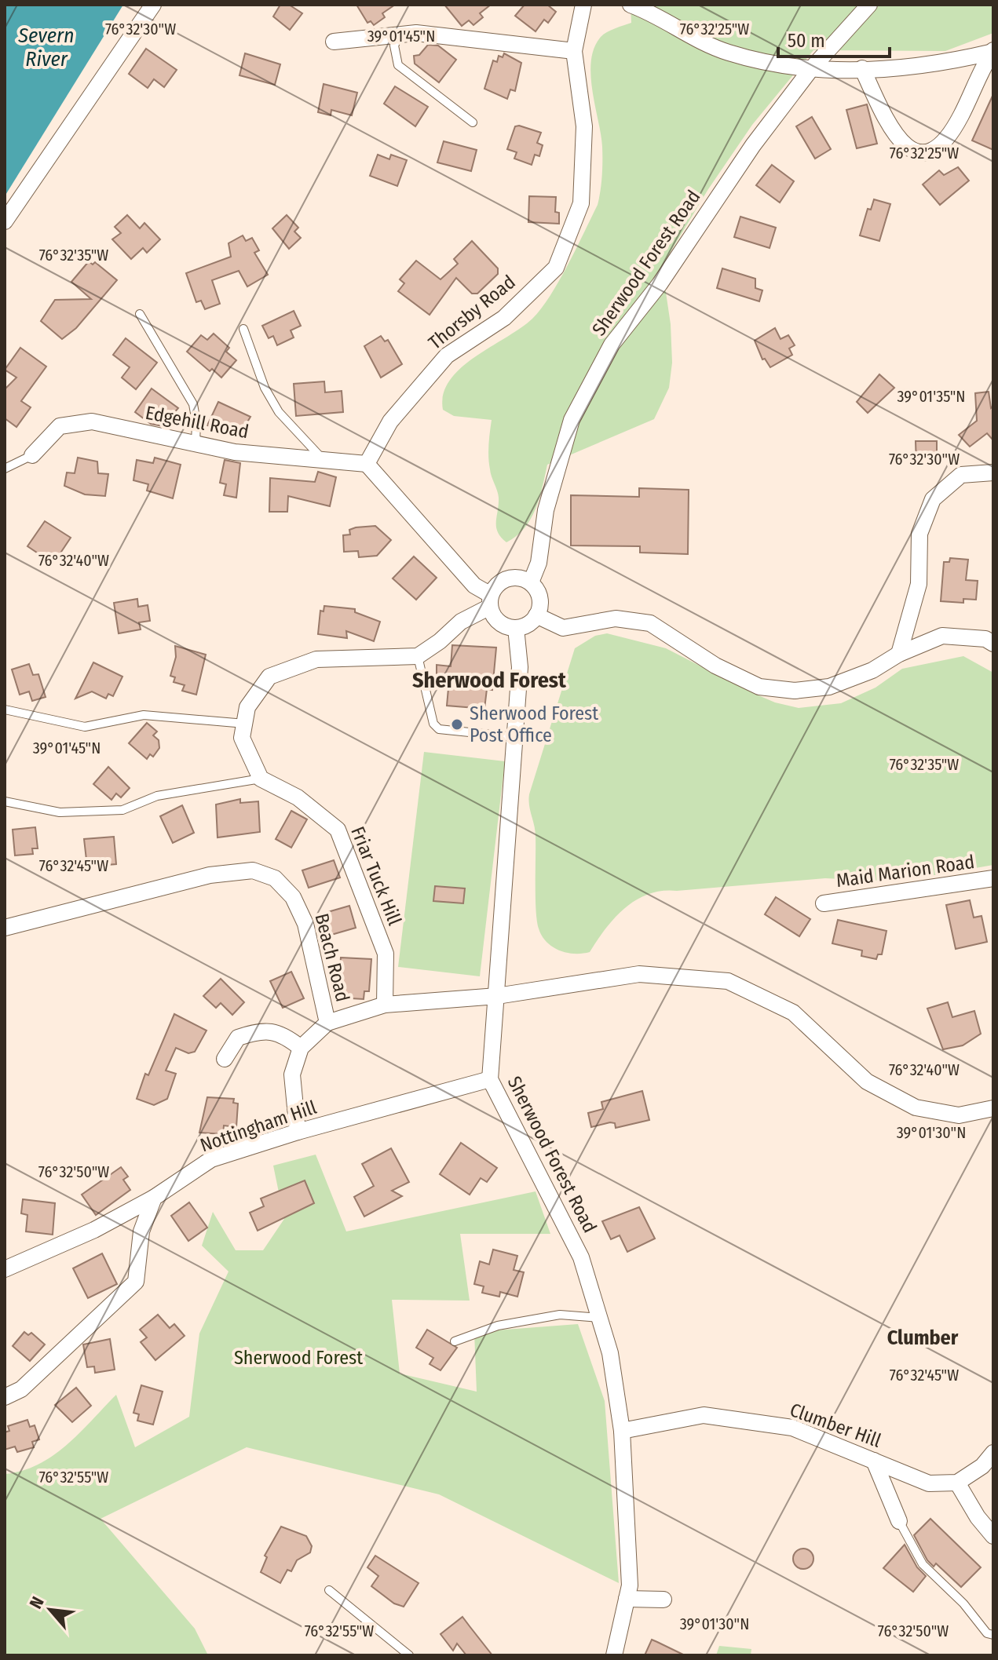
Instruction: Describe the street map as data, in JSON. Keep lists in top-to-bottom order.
{
  "streets": {
    "street": [
      "Sherwood Forest Road",
      "Thorsby Road",
      "Edgehill Road",
      "Maid Marion Road",
      "Friar Tuck Hill",
      "Beach Road",
      "Nottingham Hill",
      "Clumber Hill"
    ]
  },
  "crossings": [
    ["Sherwood Forest Road", "Nottingham Hill"],
    ["Sherwood Forest Road", "Clumber Hill"],
    ["Thorsby Road", "Edgehill Road"]
  ],
  "districts": ["Sherwood Forest", "Clumber"],
  "water": ["Severn River"],
  "parks": ["Sherwood Forest"],
  "places": ["Sherwood Forest Post Office"],
  "scale_bar": "50 m",
  "north": "top left",
  "coordinates": [
    "76°32'30\"W",
    "76°32'25\"W",
    "39°01'45\"N",
    "76°32'35\"W",
    "39°01'35\"N",
    "76°32'40\"W",
    "76°32'45\"W",
    "39°01'30\"N",
    "76°32'50\"W",
    "76°32'55\"W"
  ]
}
